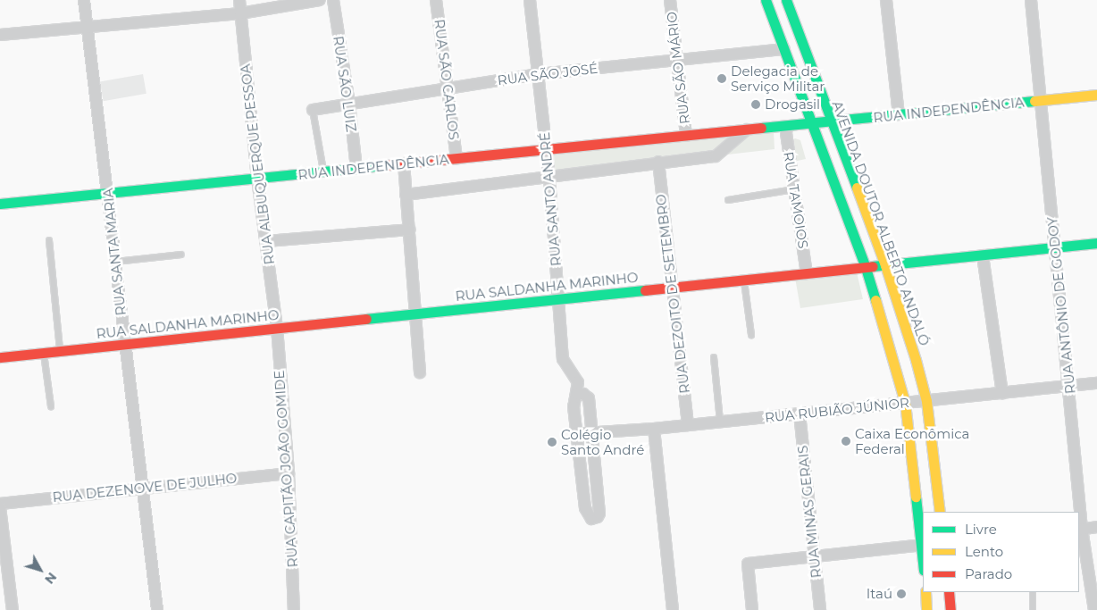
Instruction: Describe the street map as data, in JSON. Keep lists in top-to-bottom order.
{
  "streets": {
    "street": [
      "RUA SÃO MÁRIO",
      "RUA SÃO JOSÉ",
      "RUA SÃO CARLOS",
      "RUA SÃO LUIZ",
      "RUA INDEPENDÊNCIA",
      "RUA ALBUQUERQUE PESSOA",
      "RUA SANTO ANDRÉ",
      "RUA TAMOIOS",
      "AVENIDA DOUTOR ALBERTO ANDALÓ",
      "RUA SANTA MARIA",
      "RUA SALDANHA MARINHO",
      "RUA DEZOITO DE SETEMBRO",
      "RUA ANTÔNIO DE GODOY",
      "RUA RUBIÃO JÚNIOR",
      "RUA CAPITÃO JOÃO GOMIDE",
      "RUA DEZENOVE DE JULHO",
      "RUA MINAS GERAIS"
    ]
  },
  "crossings": [
    ["RUA SÃO MÁRIO", "RUA SÃO JOSÉ"],
    ["RUA SÃO MÁRIO", "RUA INDEPENDÊNCIA"],
    ["RUA SÃO JOSÉ", "RUA SÃO CARLOS"],
    ["RUA SÃO JOSÉ", "RUA SÃO LUIZ"],
    ["RUA SÃO JOSÉ", "RUA SANTO ANDRÉ"],
    ["RUA SÃO CARLOS", "RUA INDEPENDÊNCIA"],
    ["RUA SÃO LUIZ", "RUA INDEPENDÊNCIA"],
    ["RUA INDEPENDÊNCIA", "RUA ALBUQUERQUE PESSOA"],
    ["RUA INDEPENDÊNCIA", "RUA SANTO ANDRÉ"],
    ["RUA INDEPENDÊNCIA", "RUA TAMOIOS"],
    ["RUA INDEPENDÊNCIA", "AVENIDA DOUTOR ALBERTO ANDALÓ"],
    ["RUA INDEPENDÊNCIA", "RUA SANTA MARIA"],
    ["RUA INDEPENDÊNCIA", "RUA ANTÔNIO DE GODOY"],
    ["RUA ALBUQUERQUE PESSOA", "RUA SALDANHA MARINHO"],
    ["RUA ALBUQUERQUE PESSOA", "RUA CAPITÃO JOÃO GOMIDE"],
    ["RUA SANTO ANDRÉ", "RUA SALDANHA MARINHO"],
    ["RUA SANTO ANDRÉ", "RUA RUBIÃO JÚNIOR"],
    ["RUA TAMOIOS", "RUA SALDANHA MARINHO"],
    ["AVENIDA DOUTOR ALBERTO ANDALÓ", "RUA SALDANHA MARINHO"],
    ["AVENIDA DOUTOR ALBERTO ANDALÓ", "RUA RUBIÃO JÚNIOR"],
    ["RUA SANTA MARIA", "RUA SALDANHA MARINHO"],
    ["RUA SANTA MARIA", "RUA DEZENOVE DE JULHO"],
    ["RUA SALDANHA MARINHO", "RUA DEZOITO DE SETEMBRO"],
    ["RUA SALDANHA MARINHO", "RUA ANTÔNIO DE GODOY"],
    ["RUA SALDANHA MARINHO", "RUA CAPITÃO JOÃO GOMIDE"],
    ["RUA DEZOITO DE SETEMBRO", "RUA RUBIÃO JÚNIOR"],
    ["RUA ANTÔNIO DE GODOY", "RUA RUBIÃO JÚNIOR"],
    ["RUA RUBIÃO JÚNIOR", "RUA MINAS GERAIS"],
    ["RUA CAPITÃO JOÃO GOMIDE", "RUA DEZENOVE DE JULHO"]
  ],
  "places": [
    "Delegacia de Serviço Militar",
    "Drogasil",
    "Caixa Econômica Federal",
    "Colégio Santo André",
    "Itaú"
  ],
  "legend": ["Livre", "Lento", "Parado"],
  "north": "bottom right"
}
